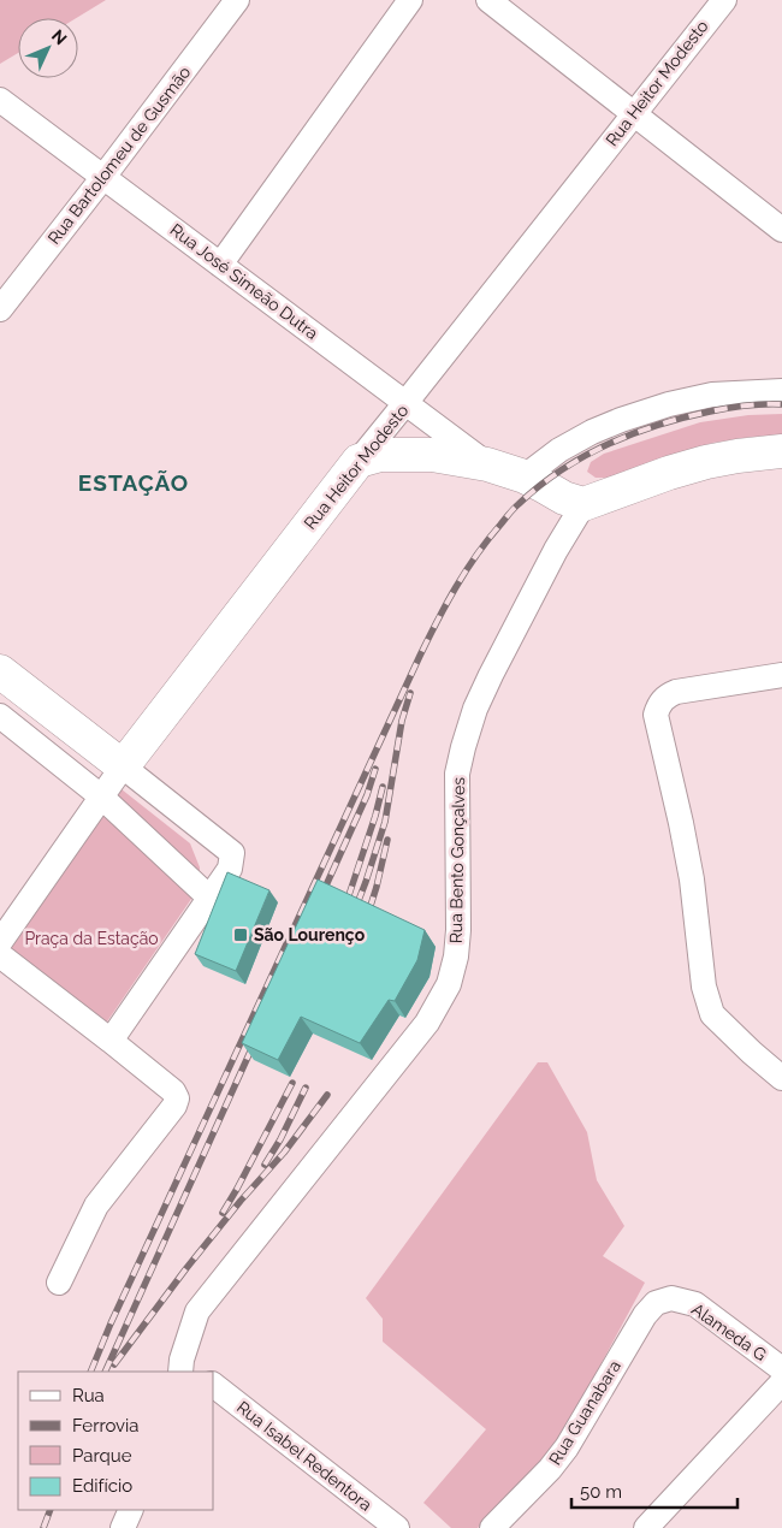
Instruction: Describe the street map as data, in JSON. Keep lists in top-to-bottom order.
{
  "streets": {
    "main road": ["Rua Heitor Modesto", "Rua José Simeão Dutra"],
    "street": [
      "Rua Bartolomeu de Gusmão",
      "Rua Bento Gonçalves",
      "Alameda G",
      "Rua Guanabara",
      "Rua Isabel Redentora"
    ]
  },
  "crossings": [
    ["Rua Heitor Modesto", "Rua José Simeão Dutra"],
    ["Rua Bartolomeu de Gusmão", "Rua José Simeão Dutra"],
    ["Rua José Simeão Dutra", "Rua Bento Gonçalves"],
    ["Alameda G", "Rua Guanabara"]
  ],
  "districts": ["ESTAÇÃO"],
  "parks": ["Praça da Estação"],
  "places": {
    "transit": ["São Lourenço"]
  },
  "legend": [
    "Rua",
    "Ferrovia",
    "Parque",
    "Edifício"
  ],
  "scale_bar": "50 m",
  "north": "top right"
}
